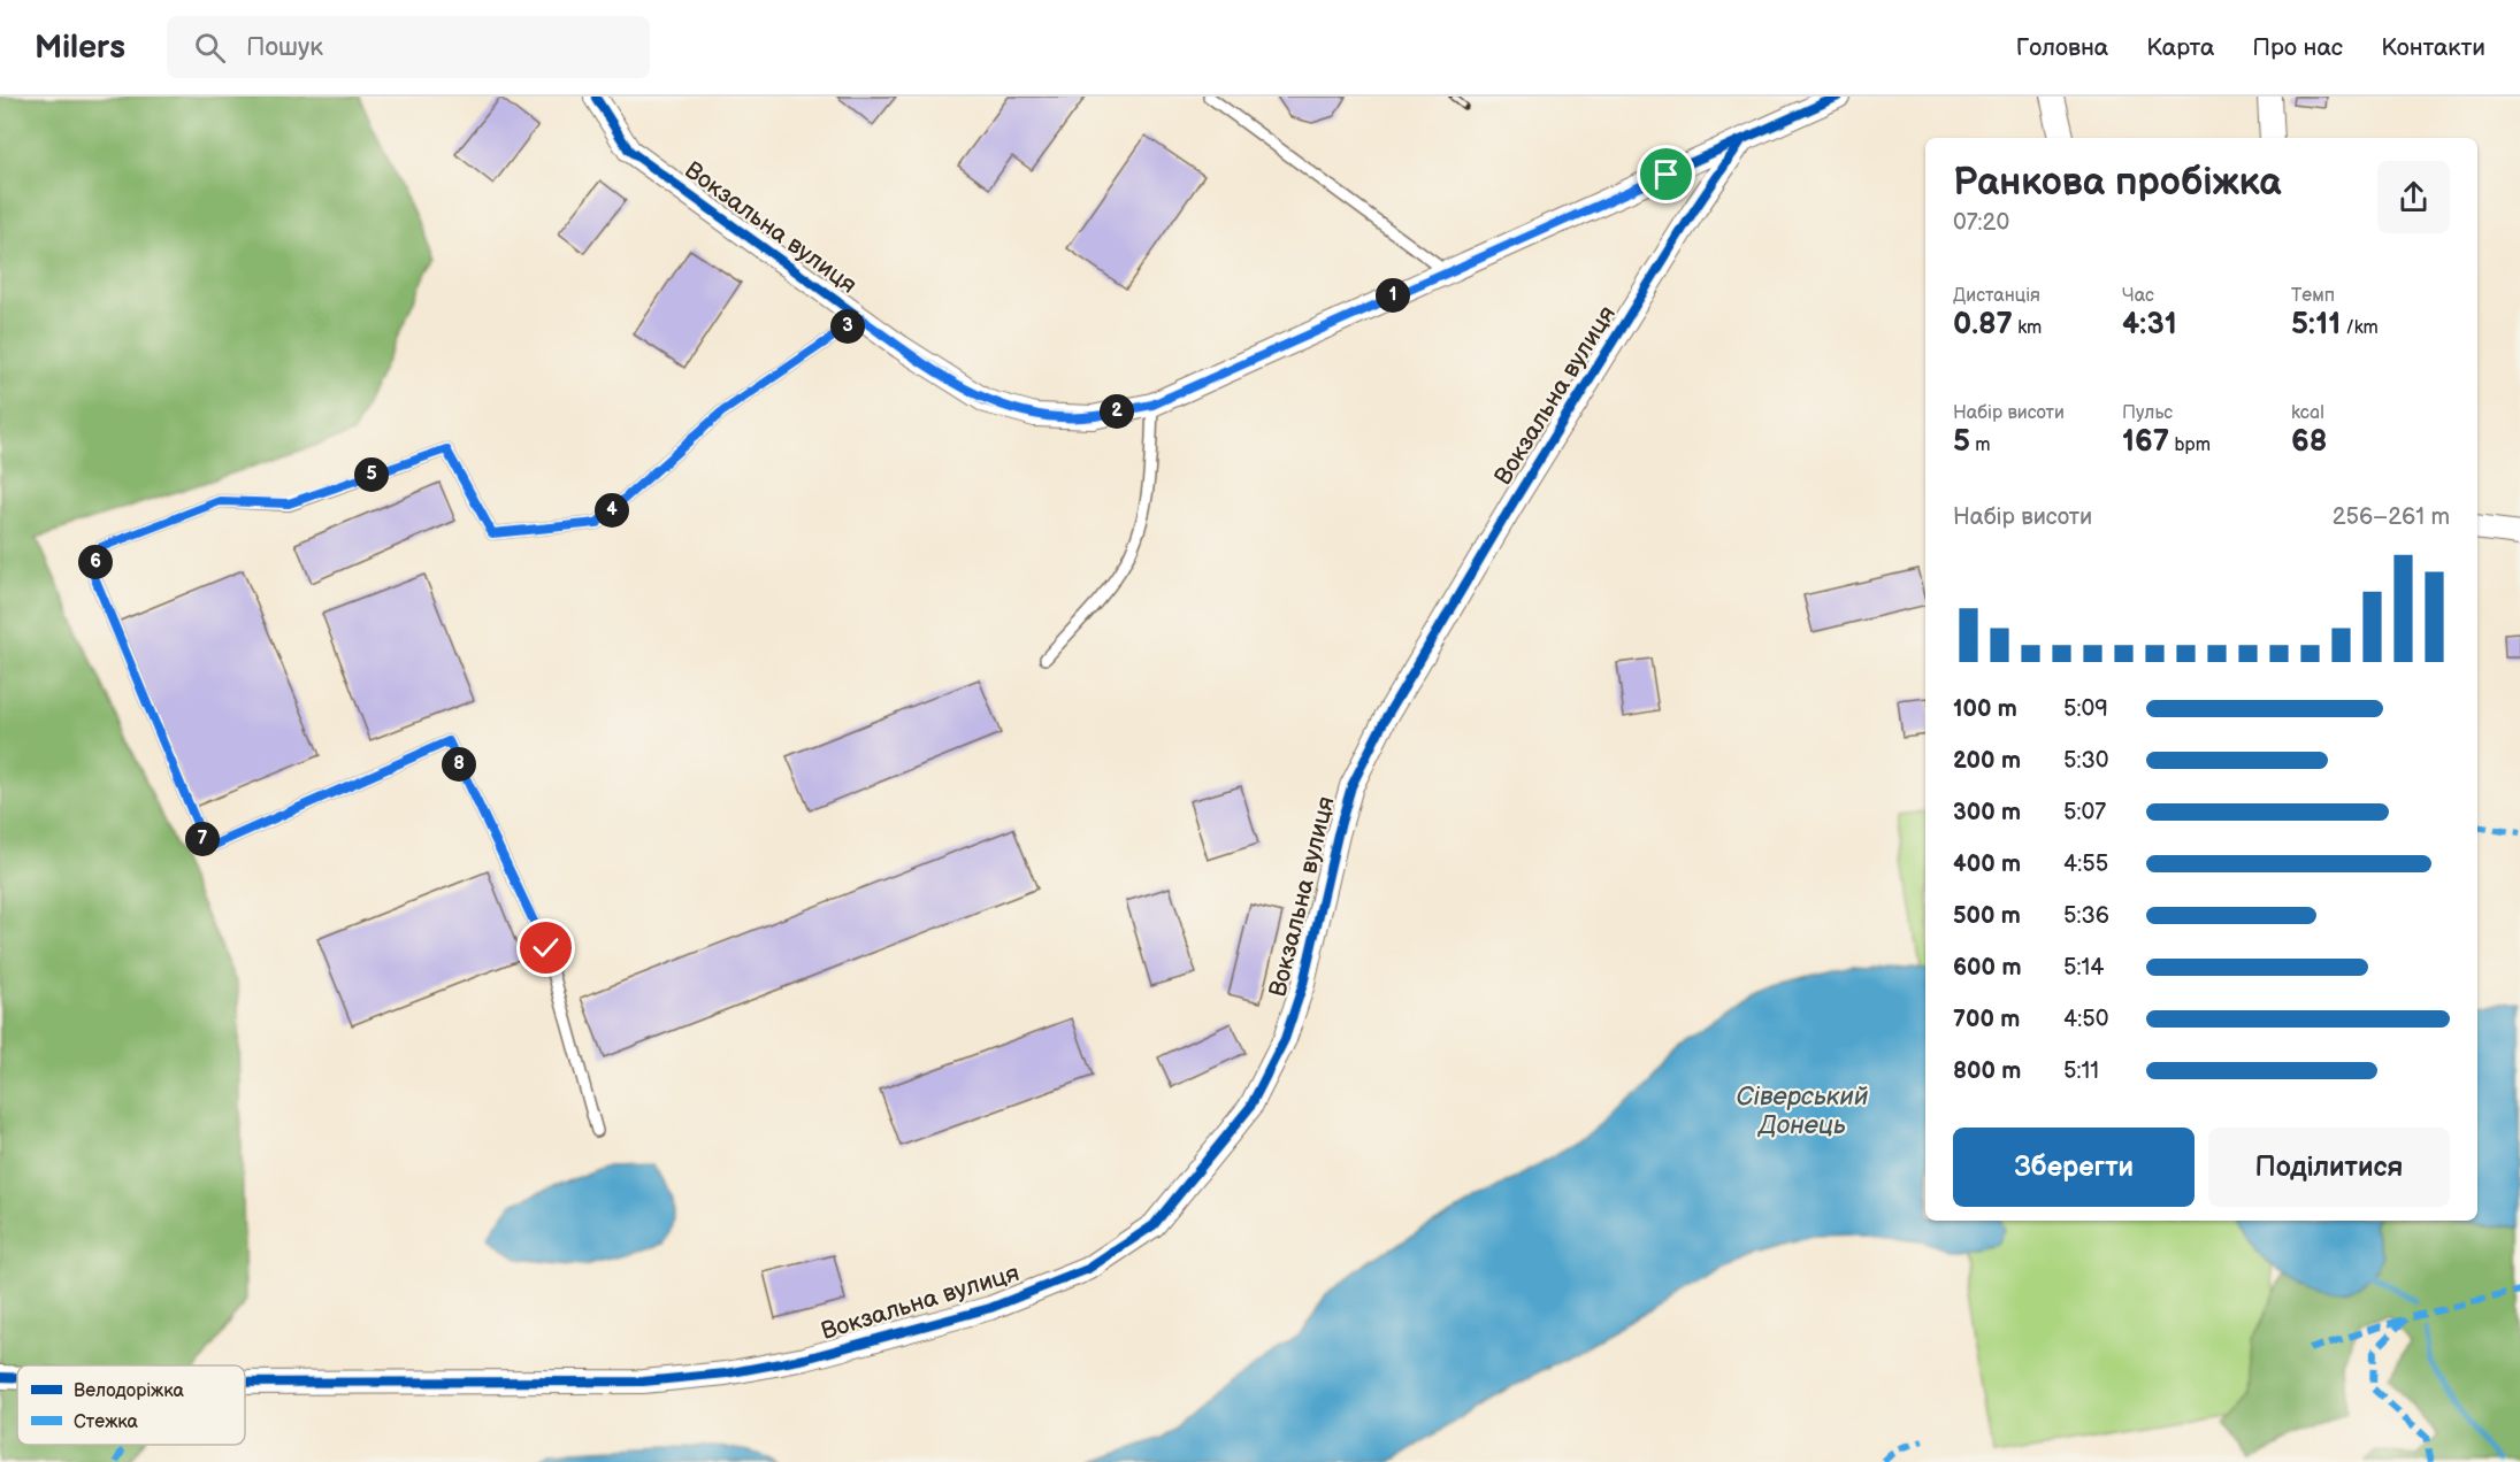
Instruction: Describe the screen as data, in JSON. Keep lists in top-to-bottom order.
{
  "streets": {
    "street": ["Вокзальна вулиця"]
  },
  "water": ["Сіверський Донець"],
  "legend": ["Велодоріжка", "Стежка"],
  "page": {
    "header": "Milers",
    "search": "Пошук",
    "nav": [
      "Головна",
      "Карта",
      "Про нас",
      "Контакти"
    ],
    "heading": ["Ранкова пробіжка", "07:20"],
    "stats": [
      ["Дистанція", "0.87 km"],
      ["Час", "4:31"],
      ["Темп", "5:11 /km"],
      ["Набір висоти", "5 m"],
      ["Пульс", "167 bpm"],
      ["kcal", "68"]
    ],
    "pins": [
      "1",
      "3",
      "2",
      "5",
      "4",
      "6",
      "8",
      "7"
    ],
    "chart": ["Набір висоти", "256–261 m"],
    "list": [
      {
        "name": "100 m",
        "note": "5:09"
      },
      {
        "name": "200 m",
        "note": "5:30"
      },
      {
        "name": "300 m",
        "note": "5:07"
      },
      {
        "name": "400 m",
        "note": "4:55"
      },
      {
        "name": "500 m",
        "note": "5:36"
      },
      {
        "name": "600 m",
        "note": "5:14"
      },
      {
        "name": "700 m",
        "note": "4:50"
      },
      {
        "name": "800 m",
        "note": "5:11"
      }
    ],
    "buttons": ["Зберегти", "Поділитися"]
  }
}
